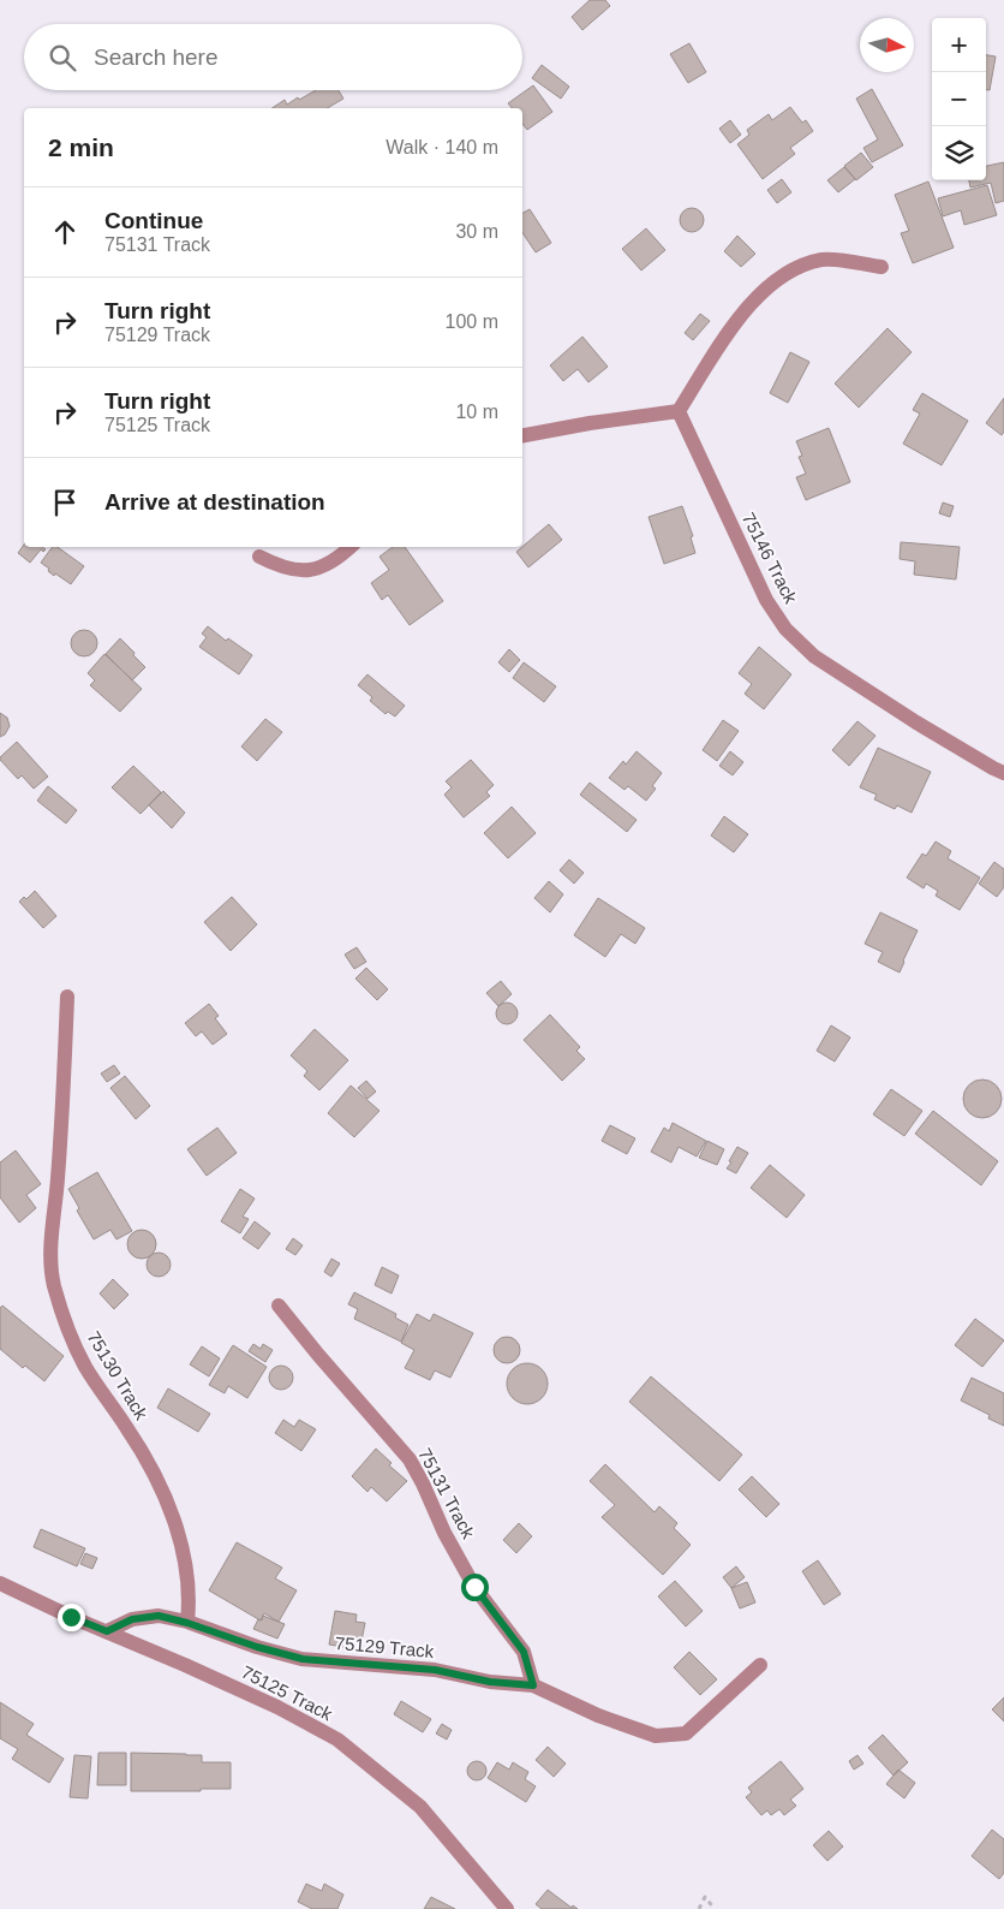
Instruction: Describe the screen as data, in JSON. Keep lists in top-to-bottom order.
{
  "streets": {
    "street": [
      "75146 Track",
      "75130 Track",
      "75131 Track",
      "75129 Track",
      "75125 Track"
    ]
  },
  "crossings": [
    ["75130 Track", "75129 Track"],
    ["75131 Track", "75129 Track"],
    ["75129 Track", "75125 Track"]
  ],
  "north": "right",
  "page": {
    "map_buttons": ["+", "−"],
    "search": "Search here",
    "heading": ["2 min", "Walk · 140 m"],
    "list": [
      ["Continue", "75131 Track", "30 m"],
      ["Turn right", "75129 Track", "100 m"],
      ["Turn right", "75125 Track", "10 m"],
      "Arrive at destination"
    ]
  }
}
